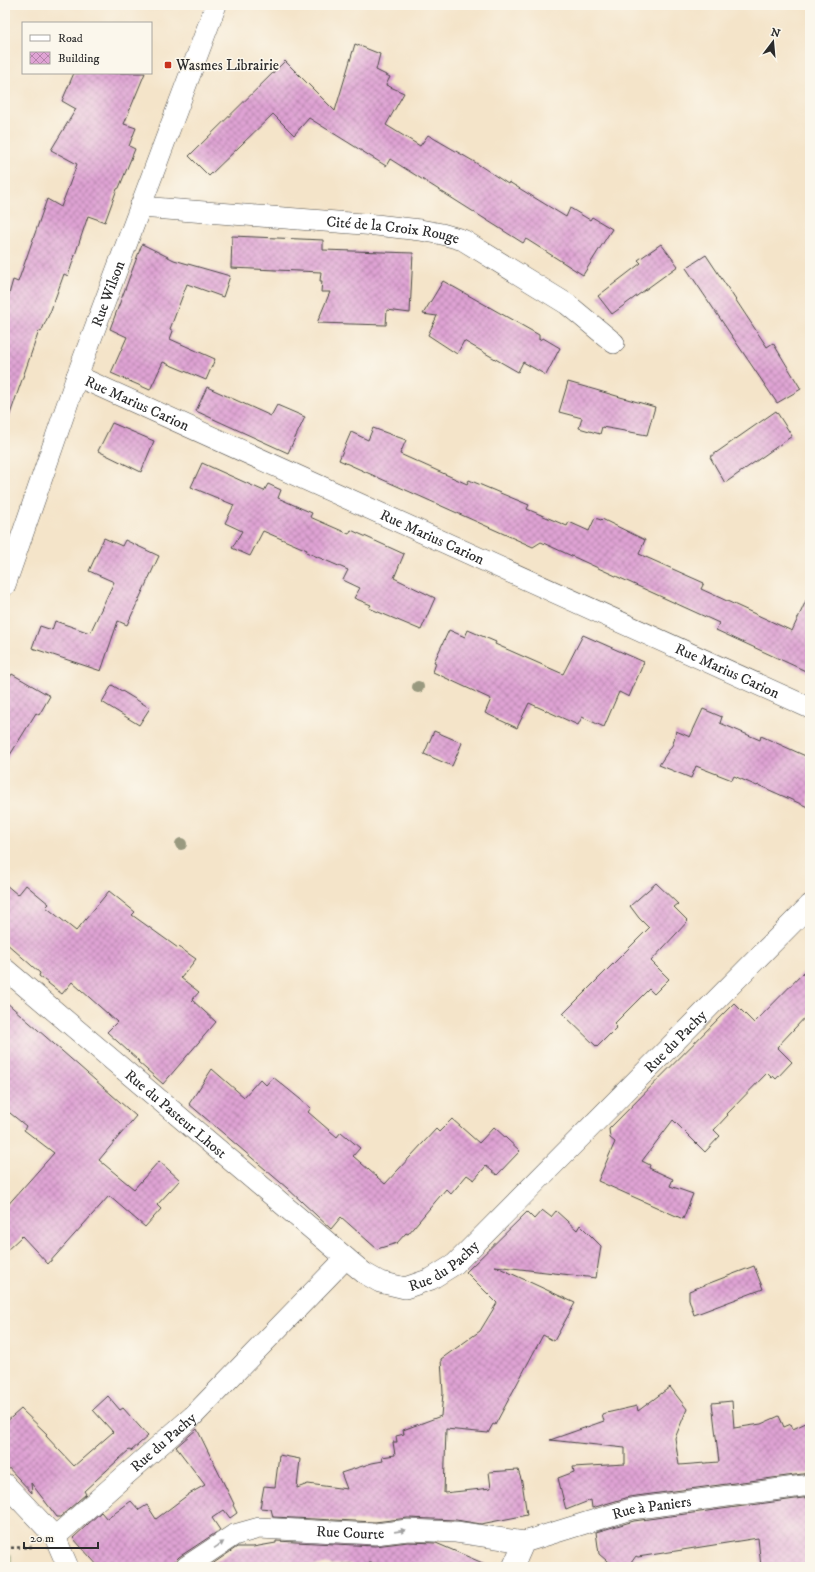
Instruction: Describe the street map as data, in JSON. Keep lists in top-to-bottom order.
{
  "streets": {
    "street": [
      "Cité de la Croix Rouge",
      "Rue Wilson",
      "Rue Marius Carion",
      "Rue du Pachy",
      "Rue du Pasteur Lhost",
      "Rue à Paniers",
      "Rue Courte"
    ]
  },
  "crossings": [
    ["Cité de la Croix Rouge", "Rue Wilson"],
    ["Rue Wilson", "Rue Marius Carion"],
    ["Rue du Pachy", "Rue du Pasteur Lhost"],
    ["Rue à Paniers", "Rue Courte"]
  ],
  "one_way": ["Rue Courte"],
  "places": {
    "transit": ["Wasmes Librairie"]
  },
  "legend": ["Road", "Building"],
  "scale_bar": "20 m",
  "north": "top"
}
